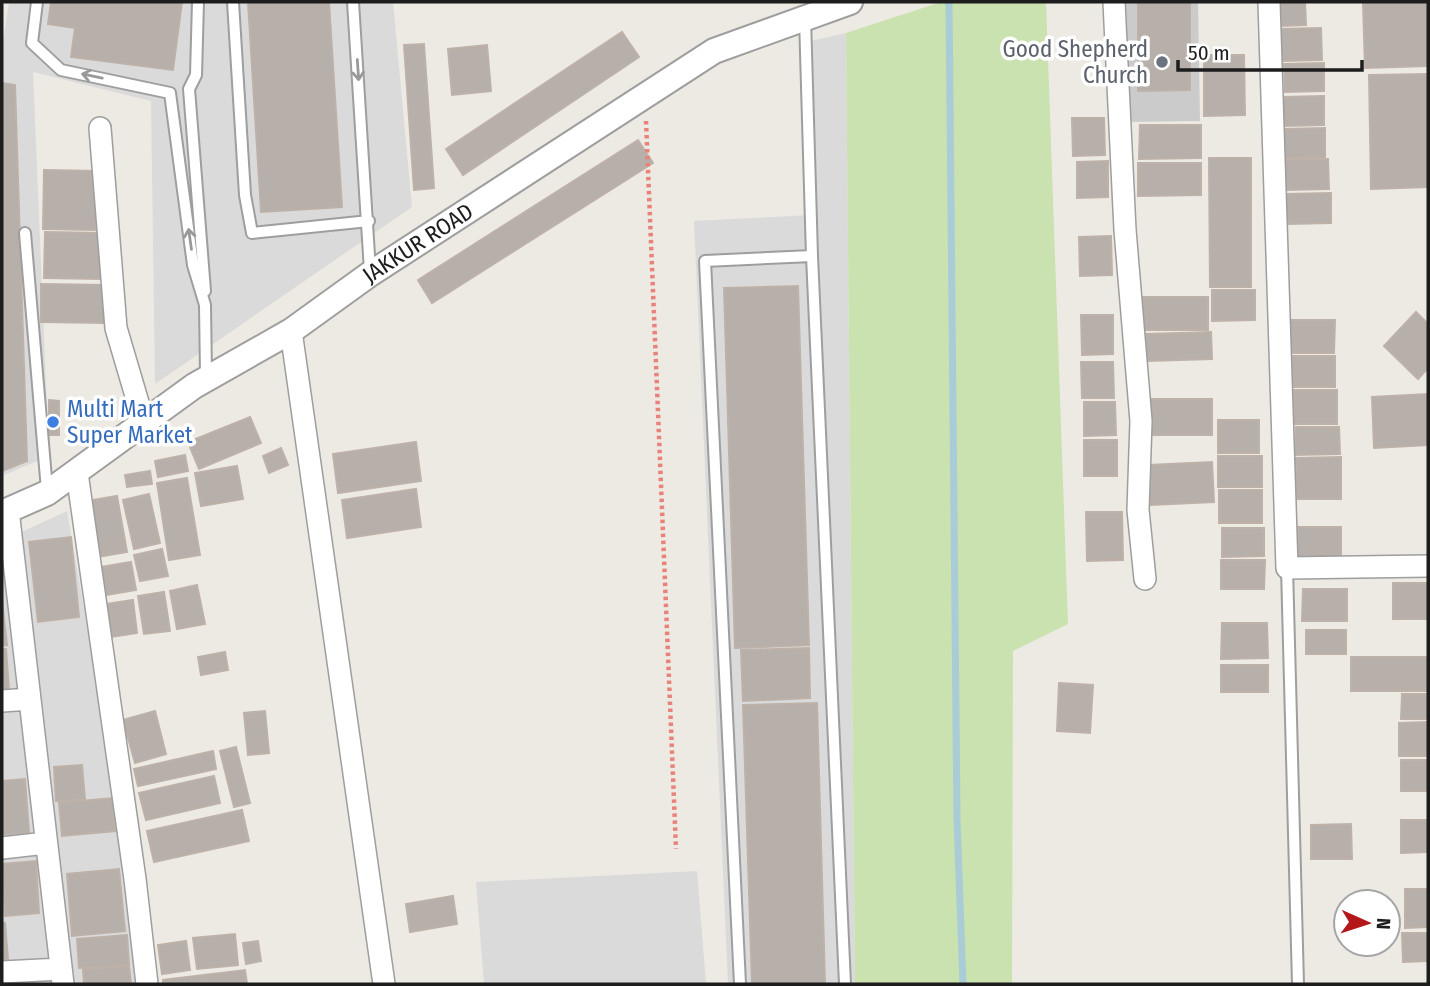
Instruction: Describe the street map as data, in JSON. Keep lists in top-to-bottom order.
{
  "streets": {
    "street": ["JAKKUR ROAD"]
  },
  "places": ["Good Shepherd Church", "Multi Mart Super Market"],
  "scale_bar": "50 m",
  "north": "right"
}
